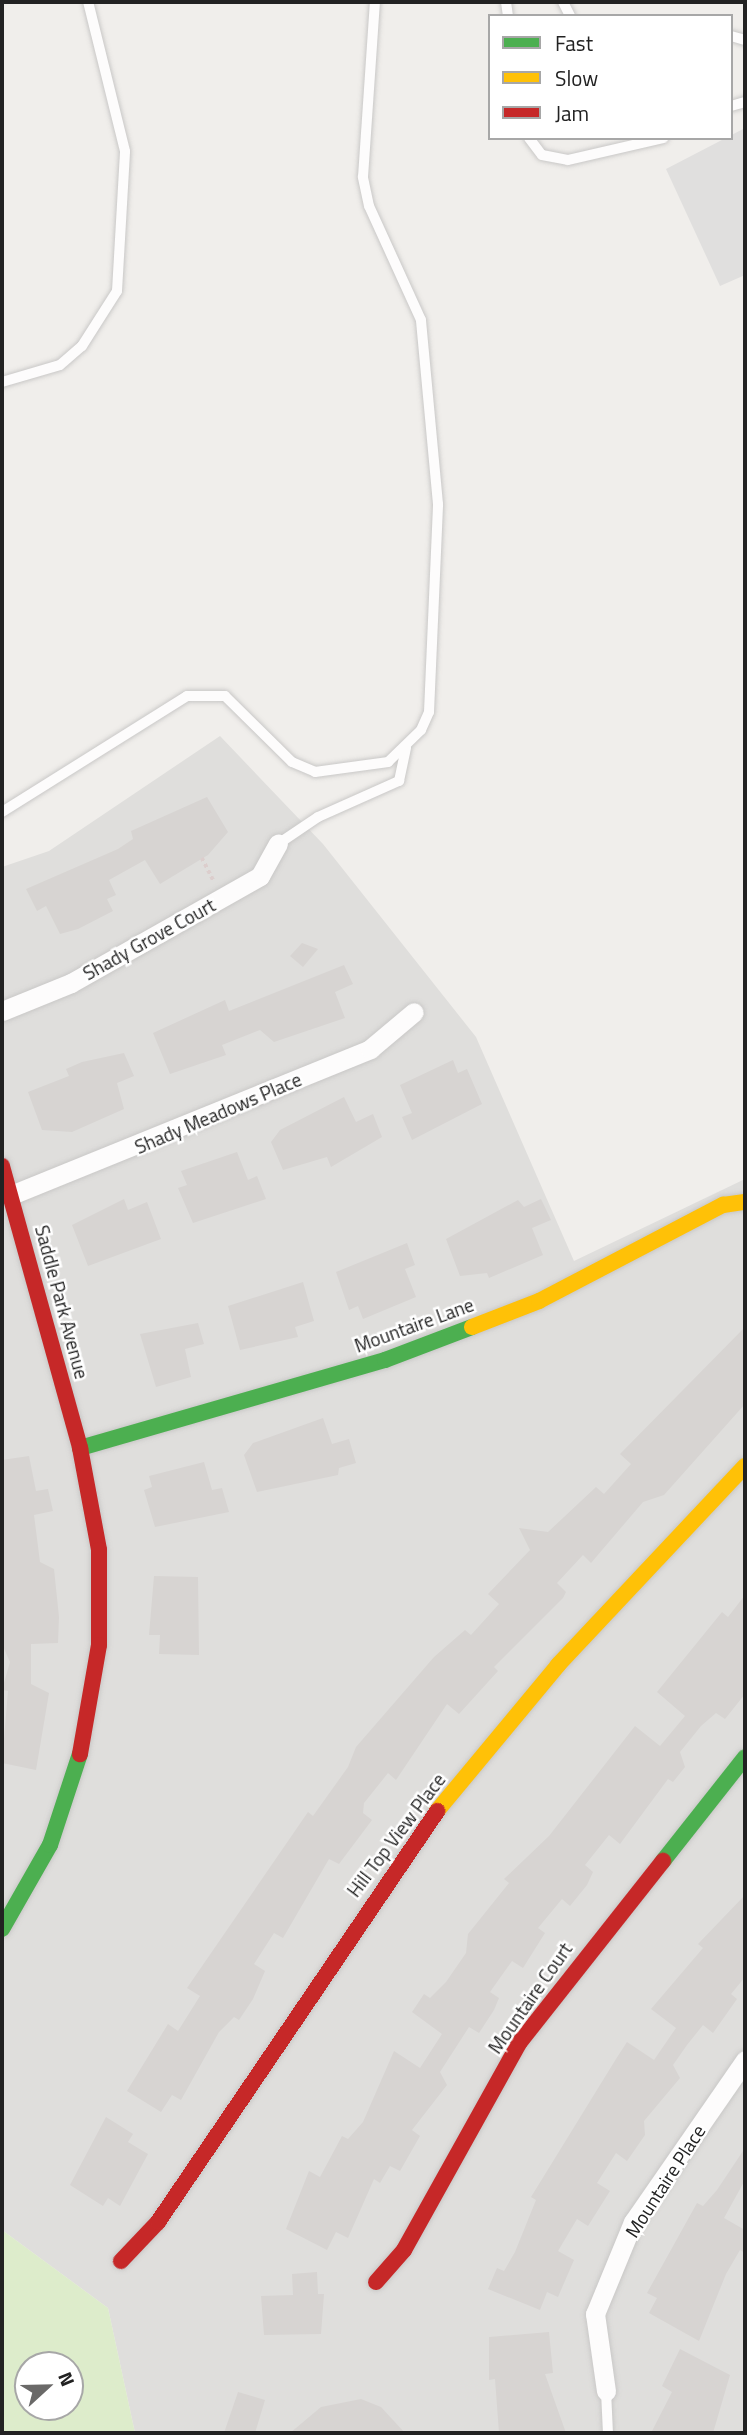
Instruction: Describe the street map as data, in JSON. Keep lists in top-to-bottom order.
{
  "streets": {
    "street": [
      "Shady Grove Court",
      "Shady Meadows Place",
      "Saddle Park Avenue",
      "Mountaire Lane",
      "Hill Top View Place",
      "Mountaire Court",
      "Mountaire Place"
    ]
  },
  "crossings": [
    ["Shady Meadows Place", "Saddle Park Avenue"],
    ["Saddle Park Avenue", "Mountaire Lane"]
  ],
  "legend": ["Fast", "Slow", "Jam"],
  "north": "right"
}
